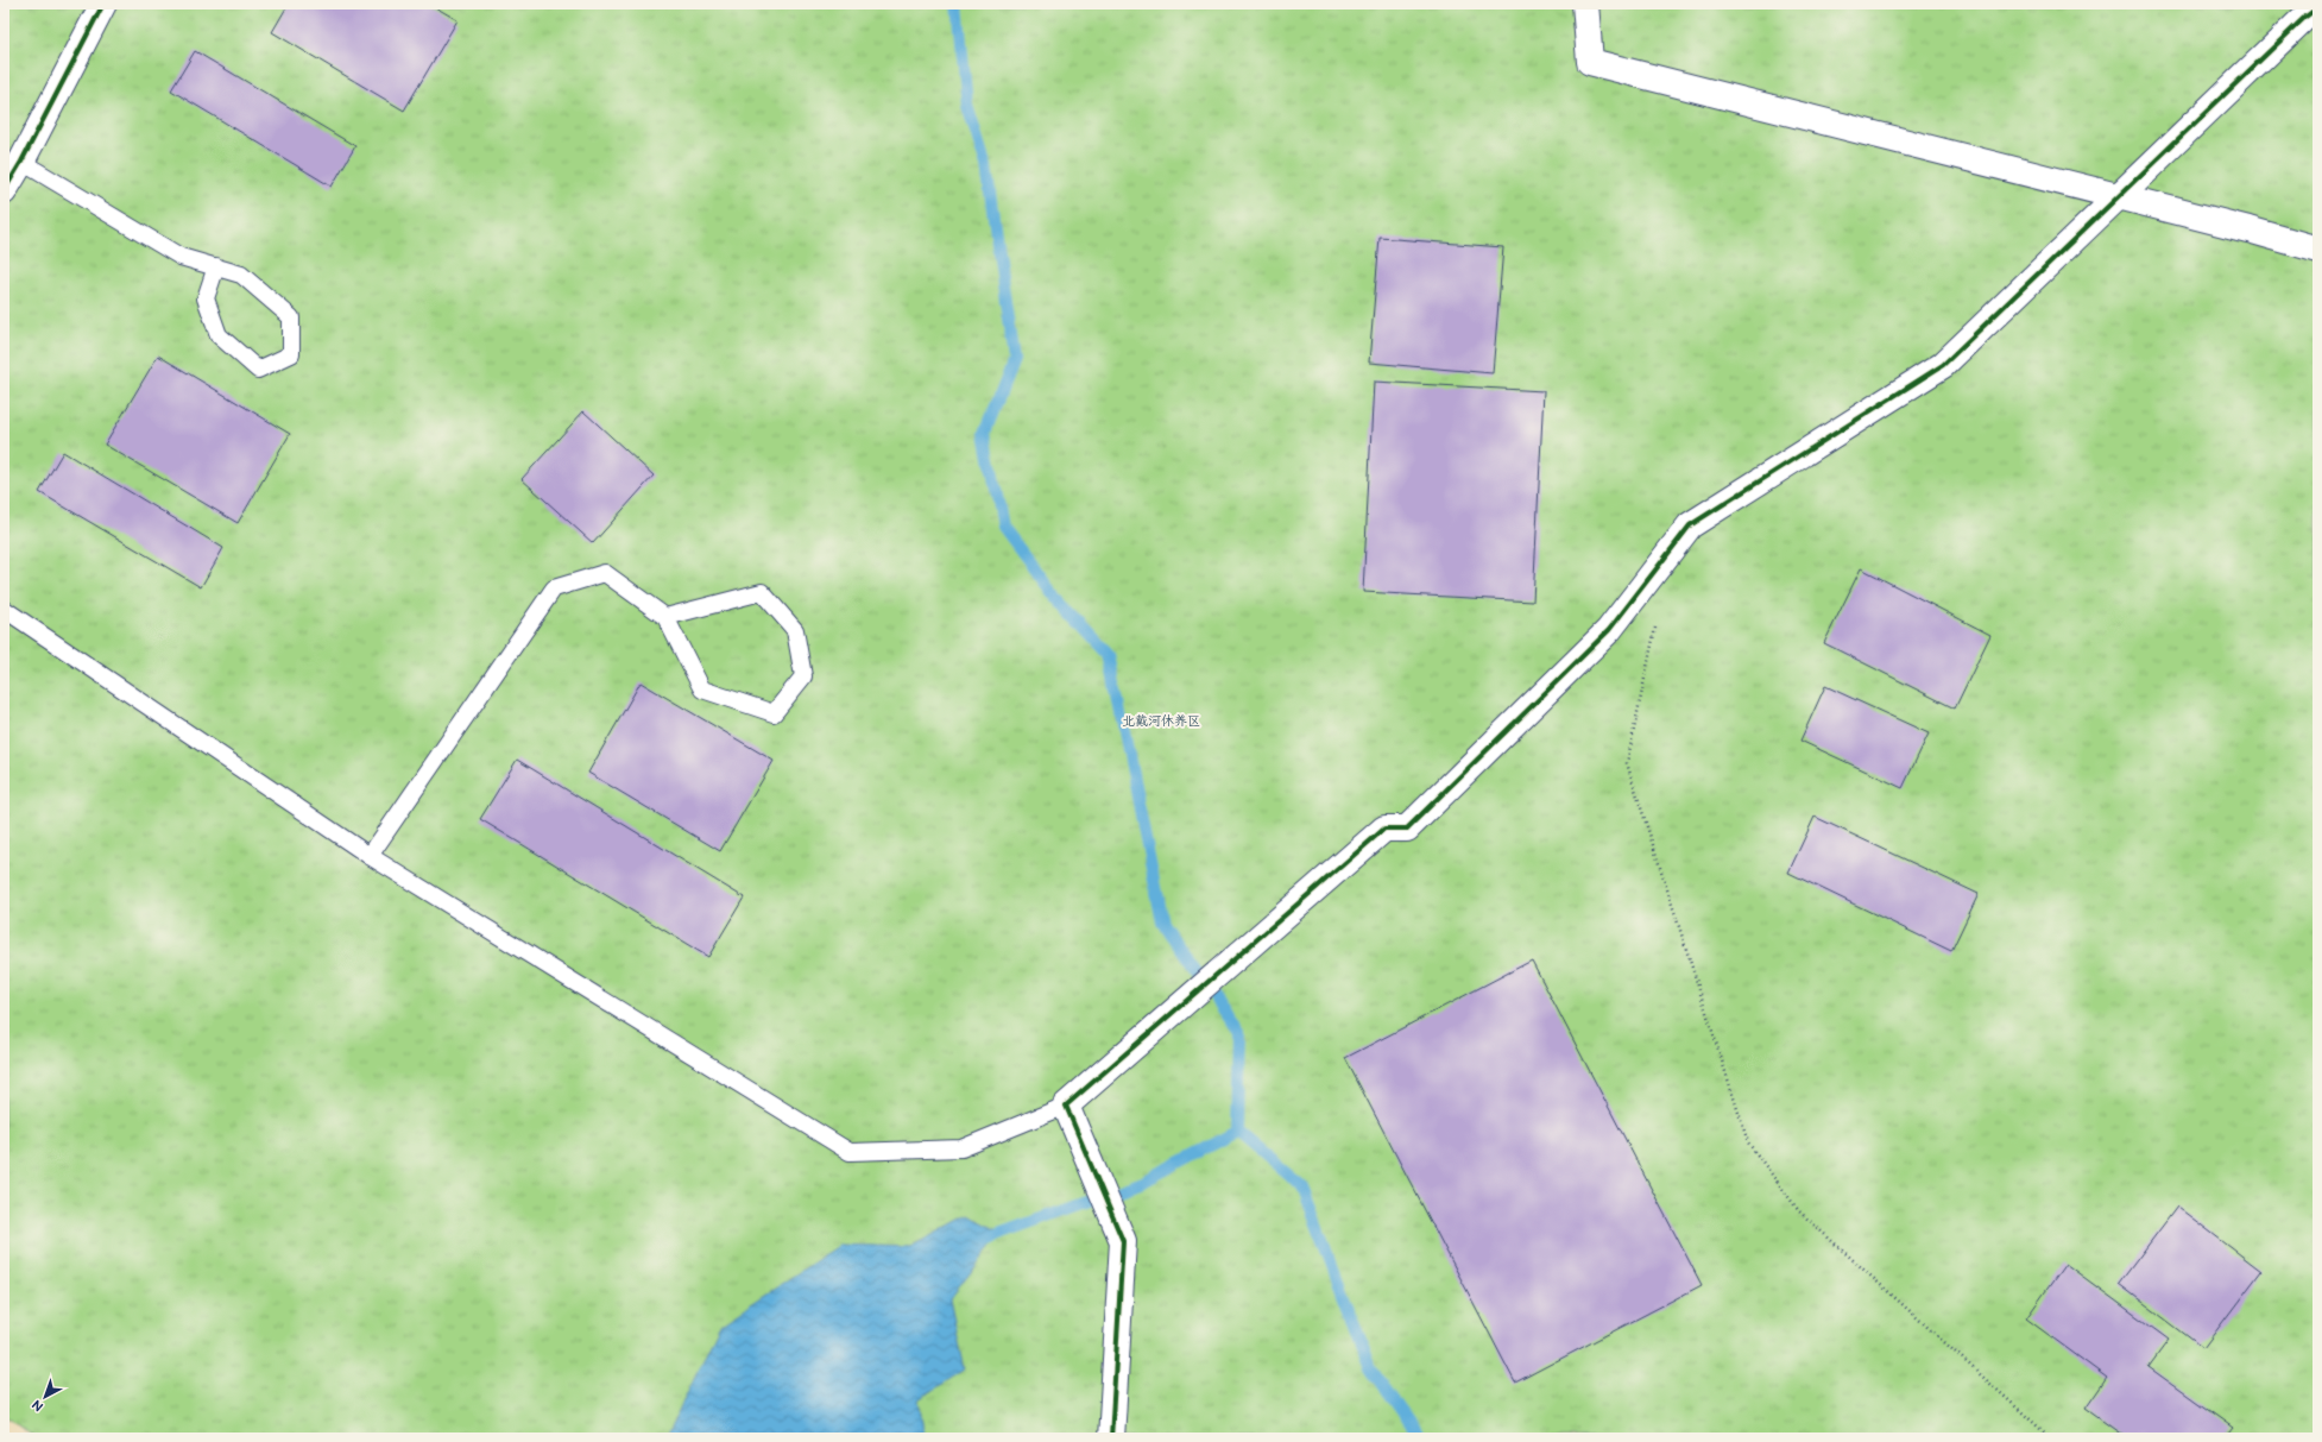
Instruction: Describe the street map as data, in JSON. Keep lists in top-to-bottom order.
{
  "parks": ["北戴河休养区"],
  "north": "bottom left"
}
